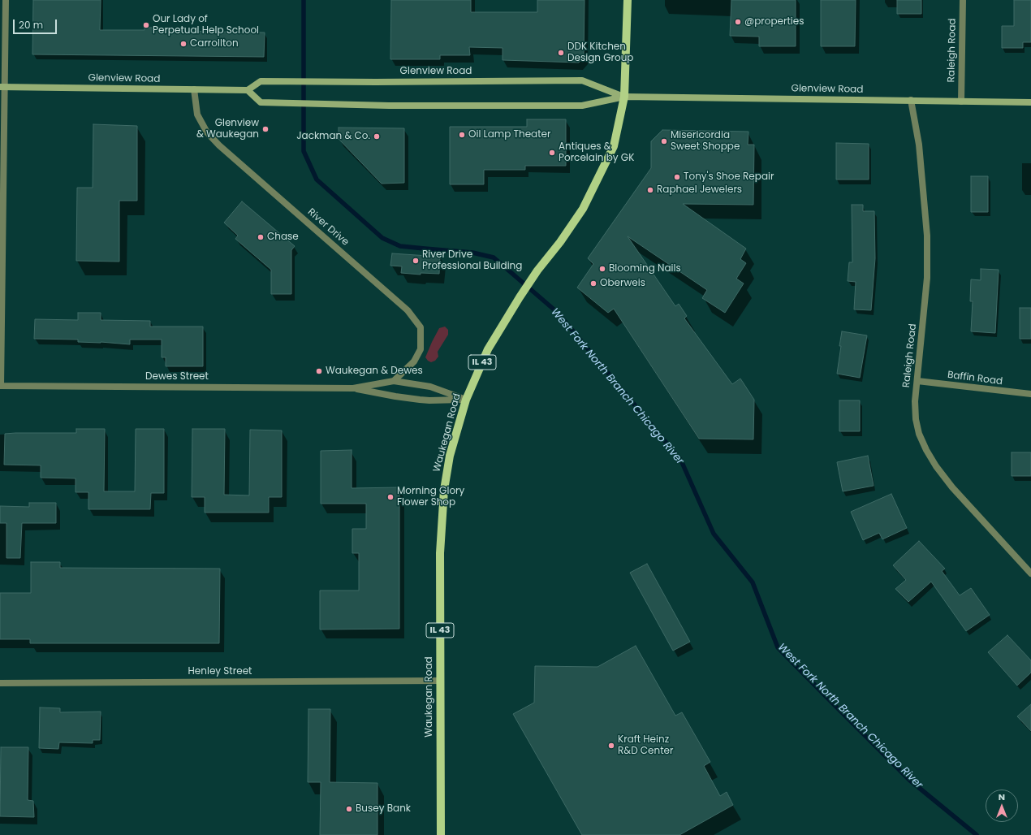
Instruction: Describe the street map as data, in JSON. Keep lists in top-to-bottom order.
{
  "streets": {
    "main road": ["Glenview Road", "IL 43", "Waukegan Road"],
    "street": [
      "Raleigh Road",
      "River Drive",
      "Dewes Street",
      "Baffin Road",
      "Henley Street"
    ]
  },
  "crossings": [
    ["Raleigh Road", "Glenview Road"],
    ["Raleigh Road", "Baffin Road"],
    ["Glenview Road", "River Drive"],
    ["Glenview Road", "Waukegan Road"],
    ["River Drive", "Dewes Street"],
    ["Dewes Street", "Waukegan Road"],
    ["Waukegan Road", "Henley Street"]
  ],
  "water": ["West Fork North Branch Chicago River"],
  "places": [
    "@properties",
    "Our Lady of Perpetual Help School",
    "Carrollton",
    "DDK Kitchen Design Group",
    "Glenview & Waukegan",
    "Oil Lamp Theater",
    "Jackman & Co.",
    "Misericordia Sweet Shoppe",
    "Antiques & Porcelain by GK",
    "Tony's Shoe Repair",
    "Raphael Jewelers",
    "Chase",
    "River Drive Professional Building",
    "Blooming Nails",
    "Oberweis",
    "Waukegan & Dewes",
    "Morning Glory Flower Shop",
    "Kraft Heinz R&D Center",
    "Busey Bank"
  ],
  "scale_bar": "20 m",
  "north": "top"
}
